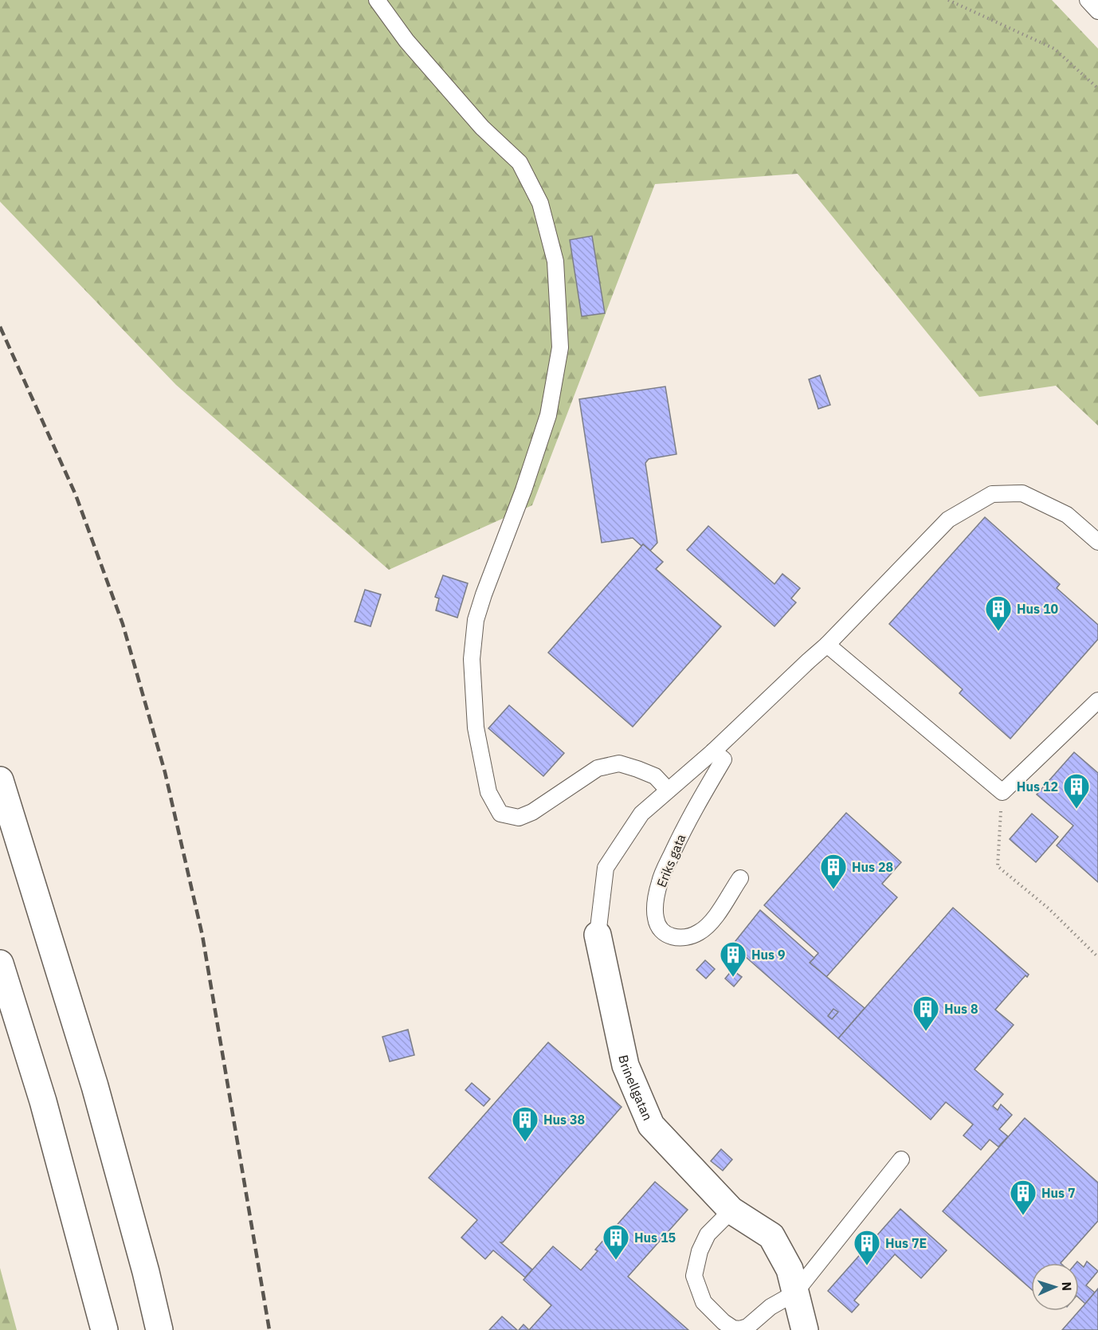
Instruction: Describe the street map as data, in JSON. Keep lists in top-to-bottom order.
{
  "streets": {
    "main road": ["Brinellgatan"],
    "lane": ["Eriks gata"]
  },
  "places": {
    "building": [
      "Hus 10",
      "Hus 12",
      "Hus 28",
      "Hus 9",
      "Hus 8",
      "Hus 38",
      "Hus 7",
      "Hus 15",
      "Hus 7E"
    ]
  },
  "north": "right"
}
